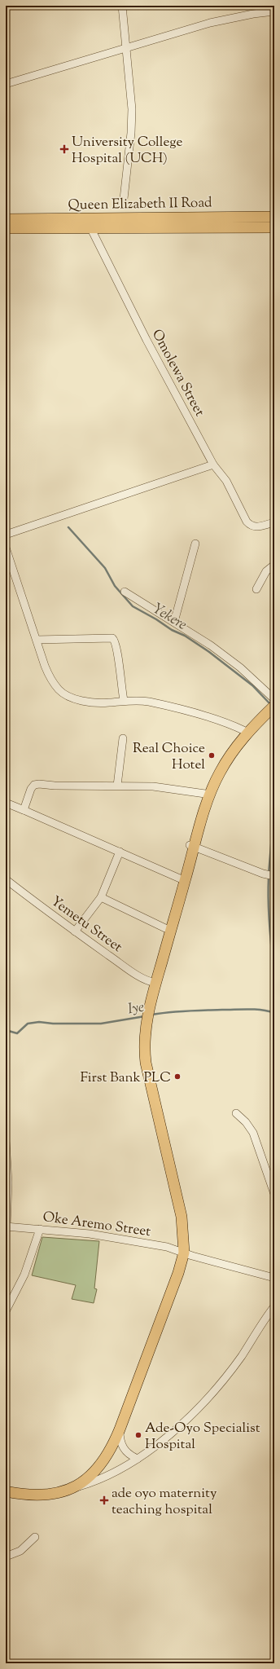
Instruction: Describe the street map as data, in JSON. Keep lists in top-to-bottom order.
{
  "streets": {
    "highway": ["Queen Elizabeth II Road"],
    "street": ["Omolewa Street", "Yemetu Street", "Oke Aremo Street"]
  },
  "crossings": [
    ["Queen Elizabeth II Road", "Omolewa Street"]
  ],
  "water": ["Yekere", "Iye"],
  "places": {
    "health": ["University College Hospital (UCH)", "ade oyo maternity teaching hospital"],
    "other": ["Real Choice Hotel", "First Bank PLC", "Ade-Oyo Specialist Hospital"]
  }
}
